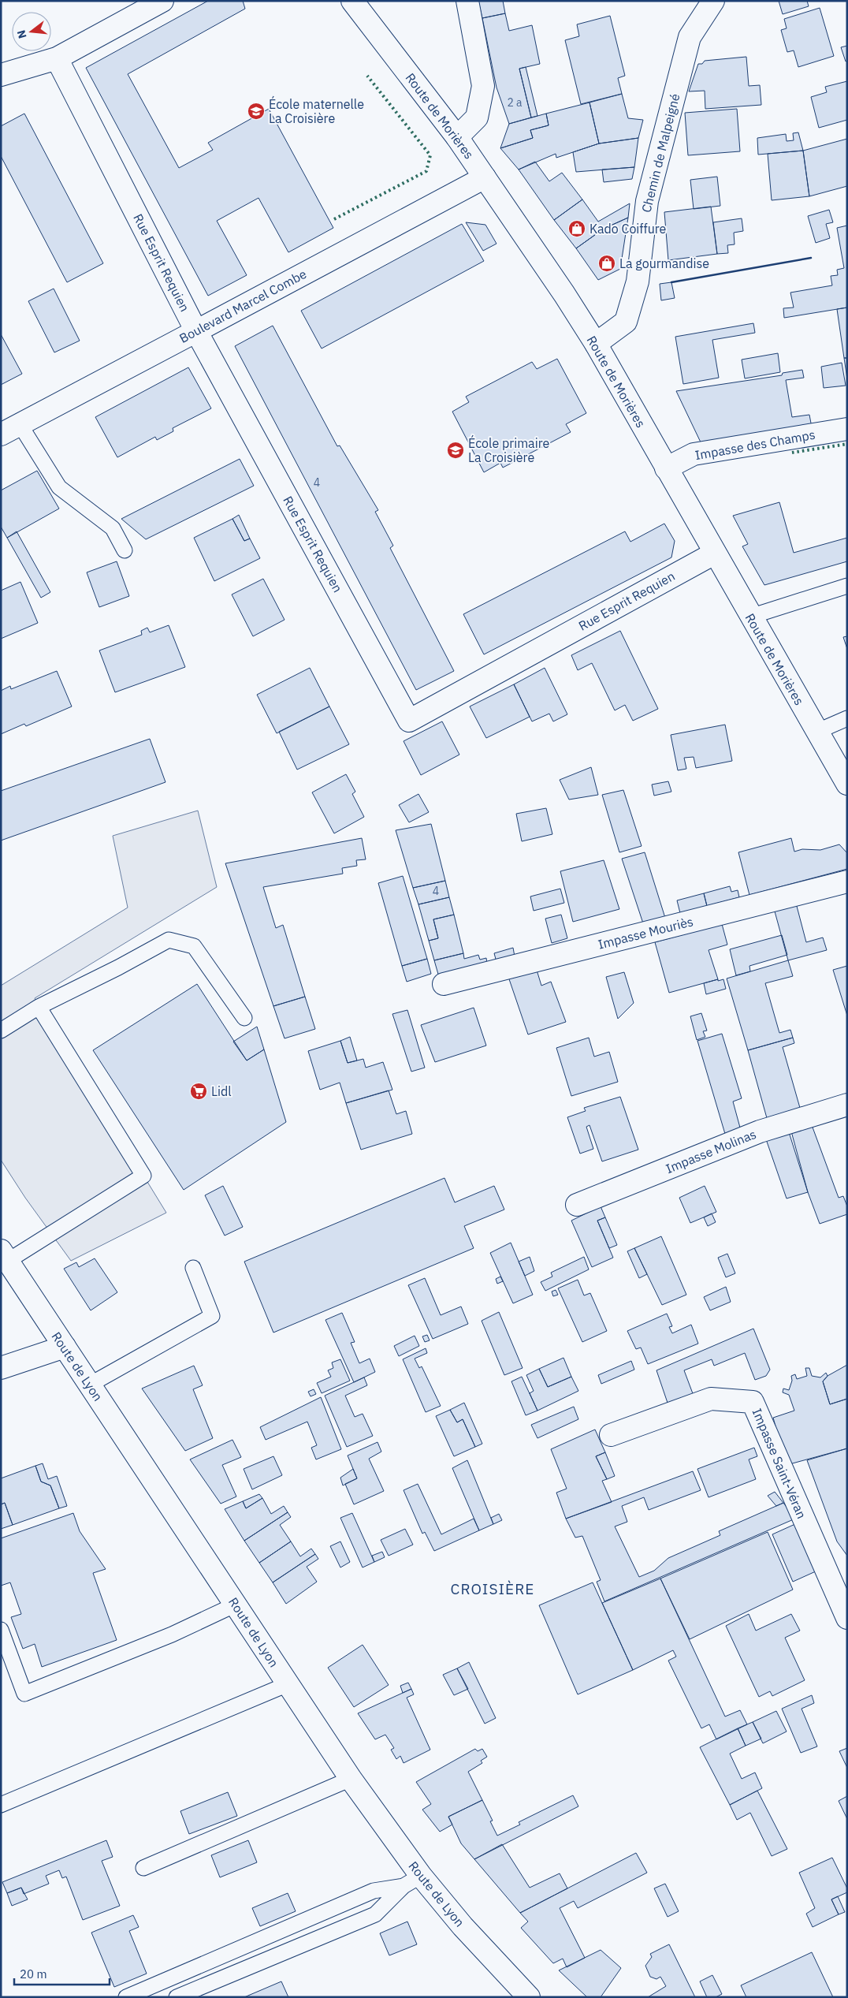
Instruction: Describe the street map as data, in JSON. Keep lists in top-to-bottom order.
{
  "streets": {
    "street": [
      "Route de Morières",
      "Chemin de Malpeigné",
      "Rue Esprit Requien",
      "Boulevard Marcel Combe",
      "Impasse des Champs",
      "Impasse Mouriès",
      "Impasse Molinas",
      "Route de Lyon",
      "Impasse Saint-Véran"
    ]
  },
  "crossings": [
    ["Route de Morières", "Chemin de Malpeigné"],
    ["Route de Morières", "Rue Esprit Requien"],
    ["Route de Morières", "Boulevard Marcel Combe"],
    ["Route de Morières", "Impasse des Champs"],
    ["Rue Esprit Requien", "Boulevard Marcel Combe"]
  ],
  "districts": ["CROISIÈRE"],
  "places": {
    "school or university": ["École maternelle La Croisière", "École primaire La Croisière"],
    "shop": ["Kado Coiffure", "La gourmandise"],
    "supermarket": ["Lidl"]
  },
  "house_numbers": ["2 a", "4", "4"],
  "scale_bar": "20 m",
  "north": "left"
}
